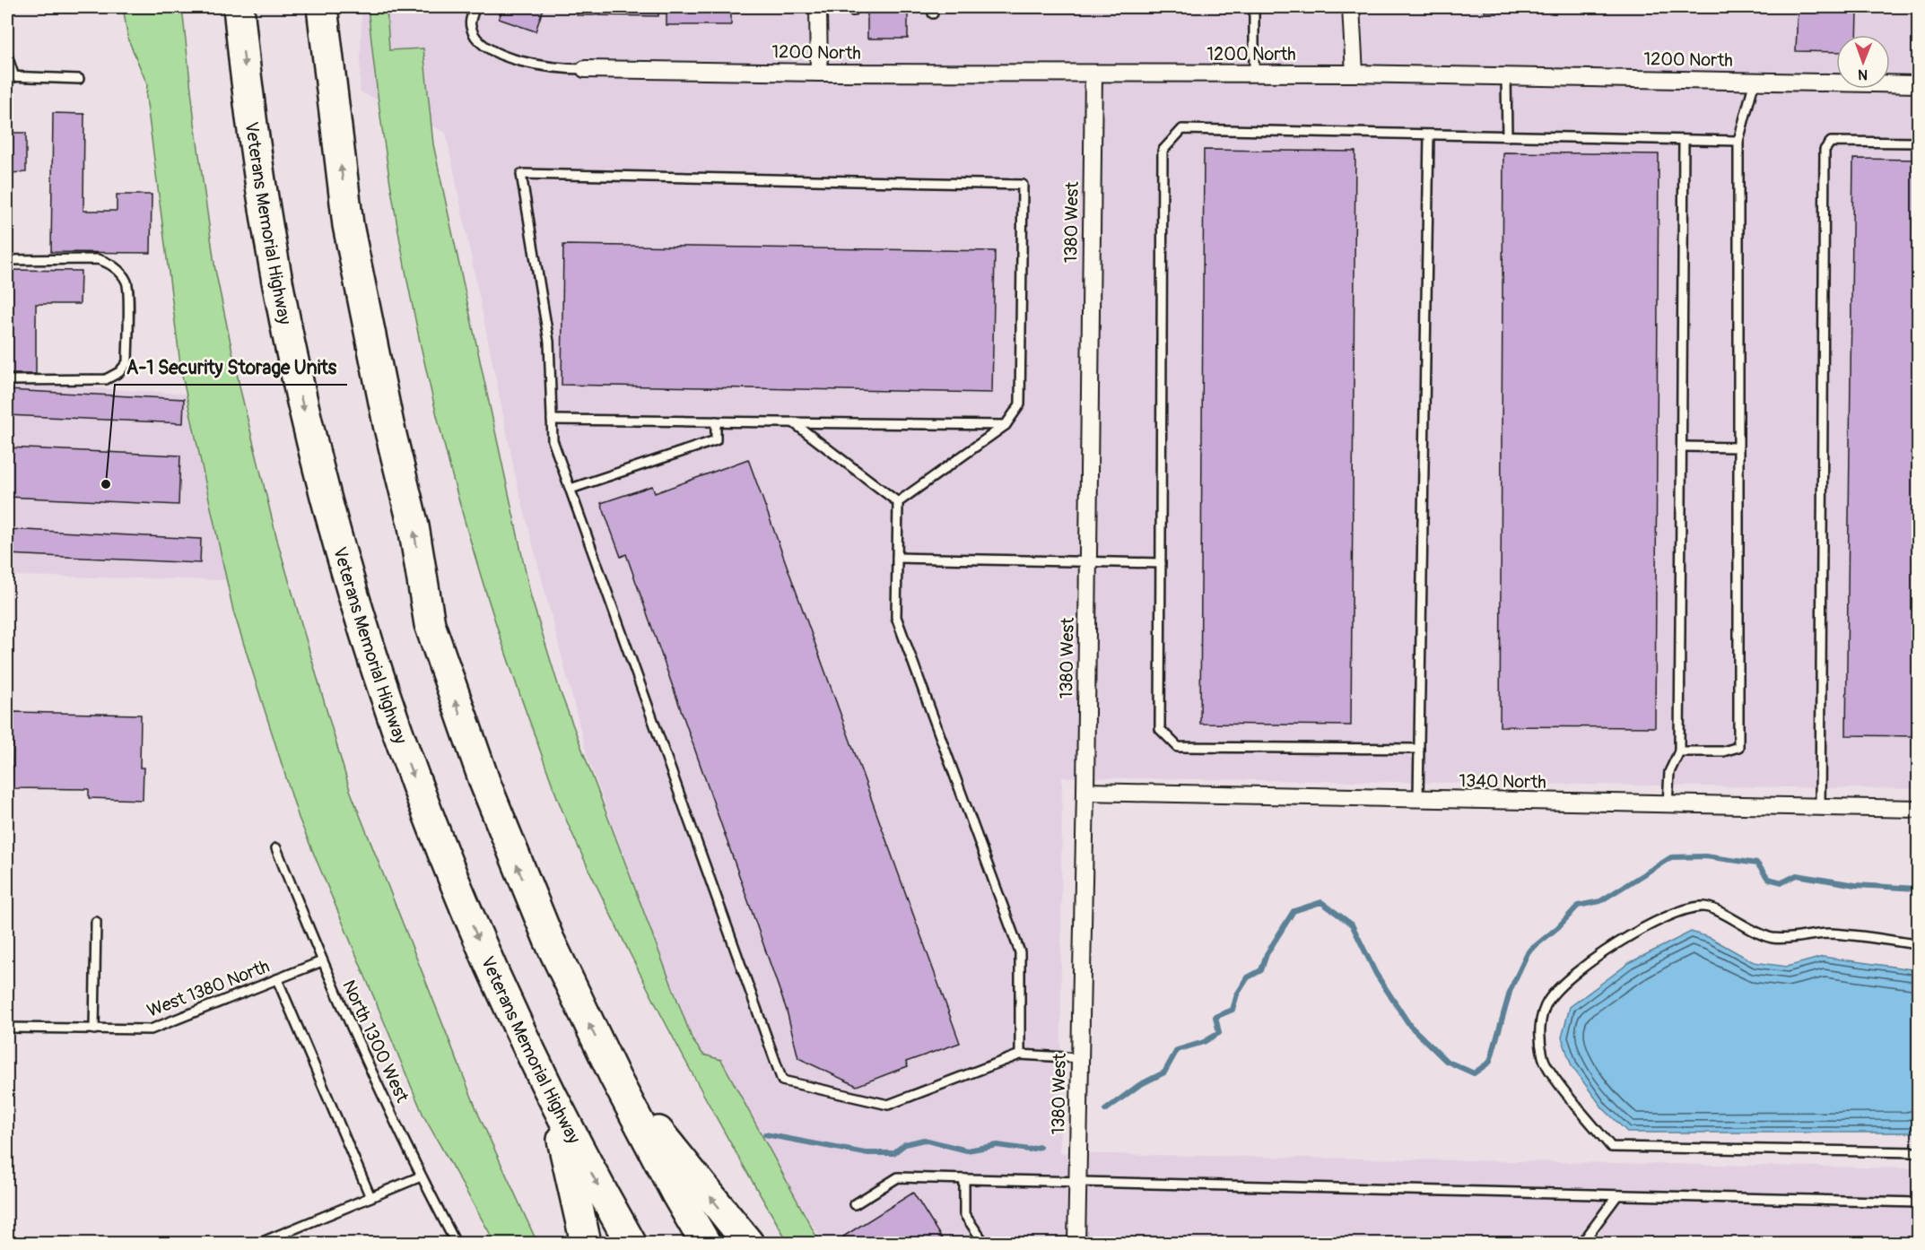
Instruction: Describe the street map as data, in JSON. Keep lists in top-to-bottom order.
{
  "streets": {
    "highway": ["Veterans Memorial Highway"],
    "street": ["1200 North", "1380 West", "1340 North"],
    "lane": ["West 1380 North", "North 1300 West"]
  },
  "crossings": [
    ["1200 North", "1380 West"],
    ["1380 West", "1340 North"],
    ["West 1380 North", "North 1300 West"]
  ],
  "places": ["A-1 Security Storage Units"],
  "north": "bottom"
}
